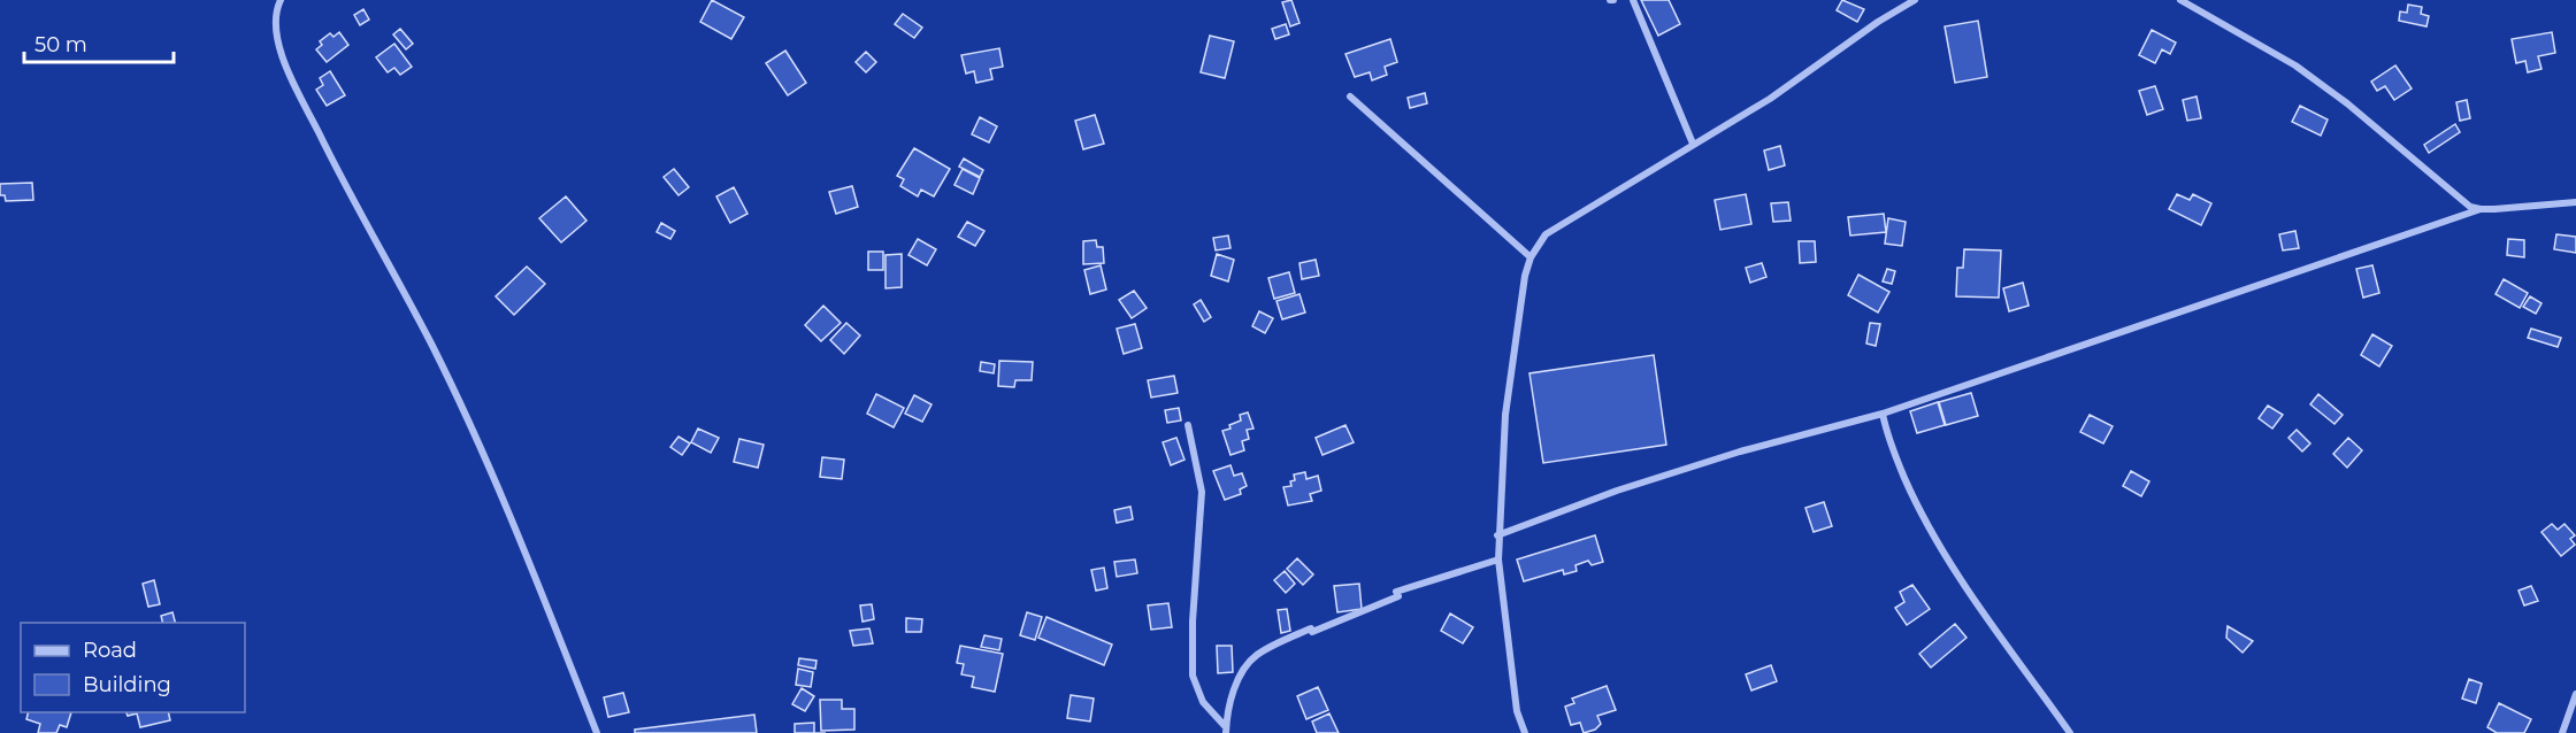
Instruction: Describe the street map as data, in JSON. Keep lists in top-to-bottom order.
{
  "legend": ["Road", "Building"],
  "scale_bar": "50 m"
}
